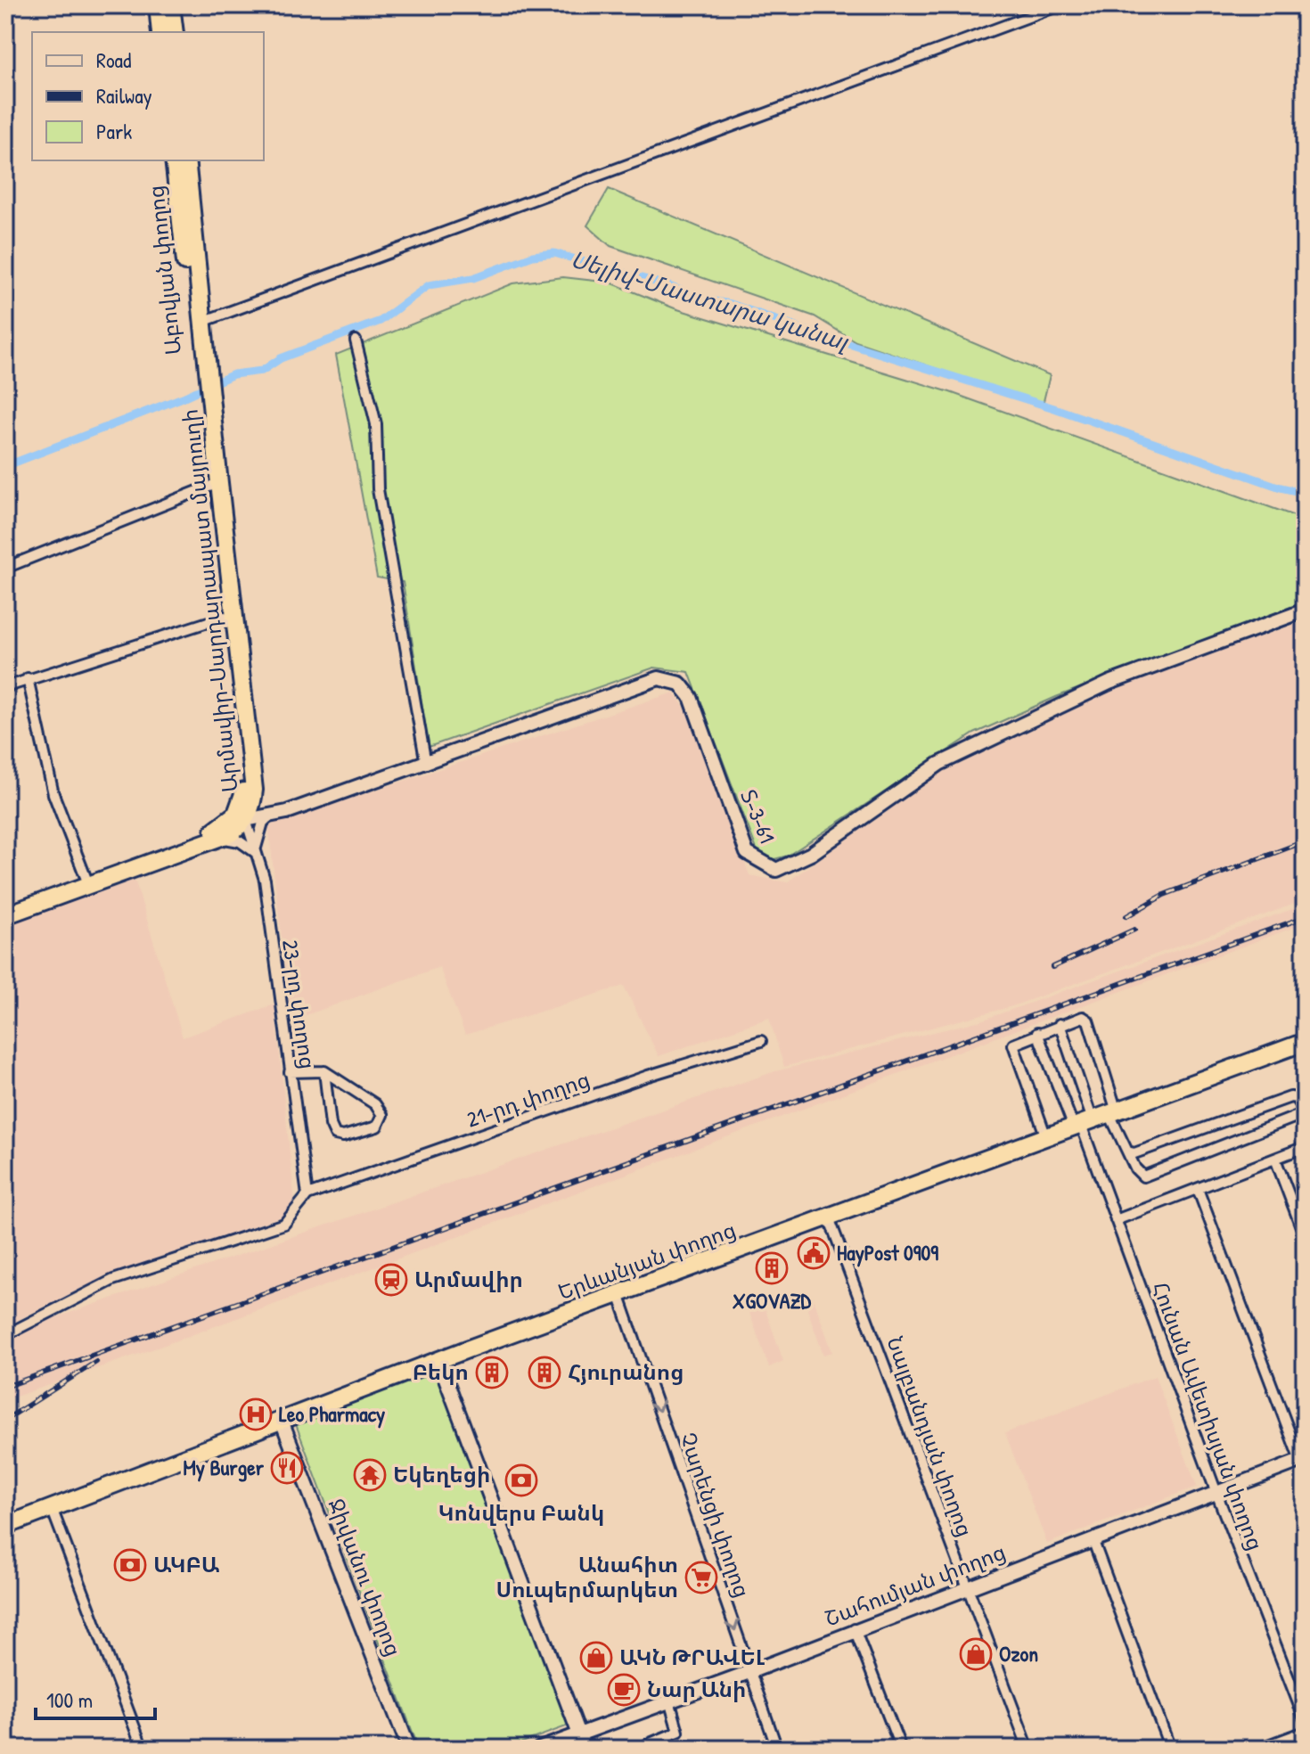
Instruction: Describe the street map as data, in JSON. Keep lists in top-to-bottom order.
{
  "streets": {
    "highway": ["Աբովյան փողոց", "Արմավիր-Սարդարապատ մայրուղի", "Երևանյան փողոց"],
    "street": [
      "Տ-3-61",
      "23-րդ փողոց",
      "21-րդ փողոց",
      "Հունան Ավետիսյան փողոց",
      "Նալբանդյան փողոց",
      "Չարենցի փողոց",
      "Ջիվանու փողոց",
      "Շահումյան փողոց"
    ]
  },
  "crossings": [
    ["Աբովյան փողոց", "Արմավիր-Սարդարապատ մայրուղի"],
    ["Արմավիր-Սարդարապատ մայրուղի", "Տ-3-61"],
    ["Արմավիր-Սարդարապատ մայրուղի", "23-րդ փողոց"],
    ["Տ-3-61", "23-րդ փողոց"],
    ["23-րդ փողոց", "21-րդ փողոց"],
    ["Երևանյան փողոց", "Հունան Ավետիսյան փողոց"],
    ["Երևանյան փողոց", "Նալբանդյան փողոց"],
    ["Երևանյան փողոց", "Չարենցի փողոց"],
    ["Երևանյան փողոց", "Ջիվանու փողոց"],
    ["Հունան Ավետիսյան փողոց", "Շահումյան փողոց"],
    ["Նալբանդյան փողոց", "Շահումյան փողոց"],
    ["Չարենցի փողոց", "Շահումյան փողոց"]
  ],
  "one_way": ["Չարենցի փողոց"],
  "water": ["Սելիվ֊Մաստարա կանալ"],
  "places": {
    "public building": ["HayPost 0909"],
    "building": ["XGOVAZD", "Բեկո", "Հյուրանոց"],
    "station": ["Արմավիր"],
    "hospital": ["Leo Pharmacy"],
    "restaurant": ["My Burger"],
    "temple": ["Եկեղեցի"],
    "bank": ["Կոնվերս Բանկ", "ԱԿԲԱ"],
    "supermarket": ["Անահիտ Սուպերմարկետ"],
    "shop": ["Ozon", "ԱԿՆ ԹՐԱՎԵԼ"],
    "cafe": ["Նար Անի"]
  },
  "legend": ["Road", "Railway", "Park"],
  "scale_bar": "100 m"
}
